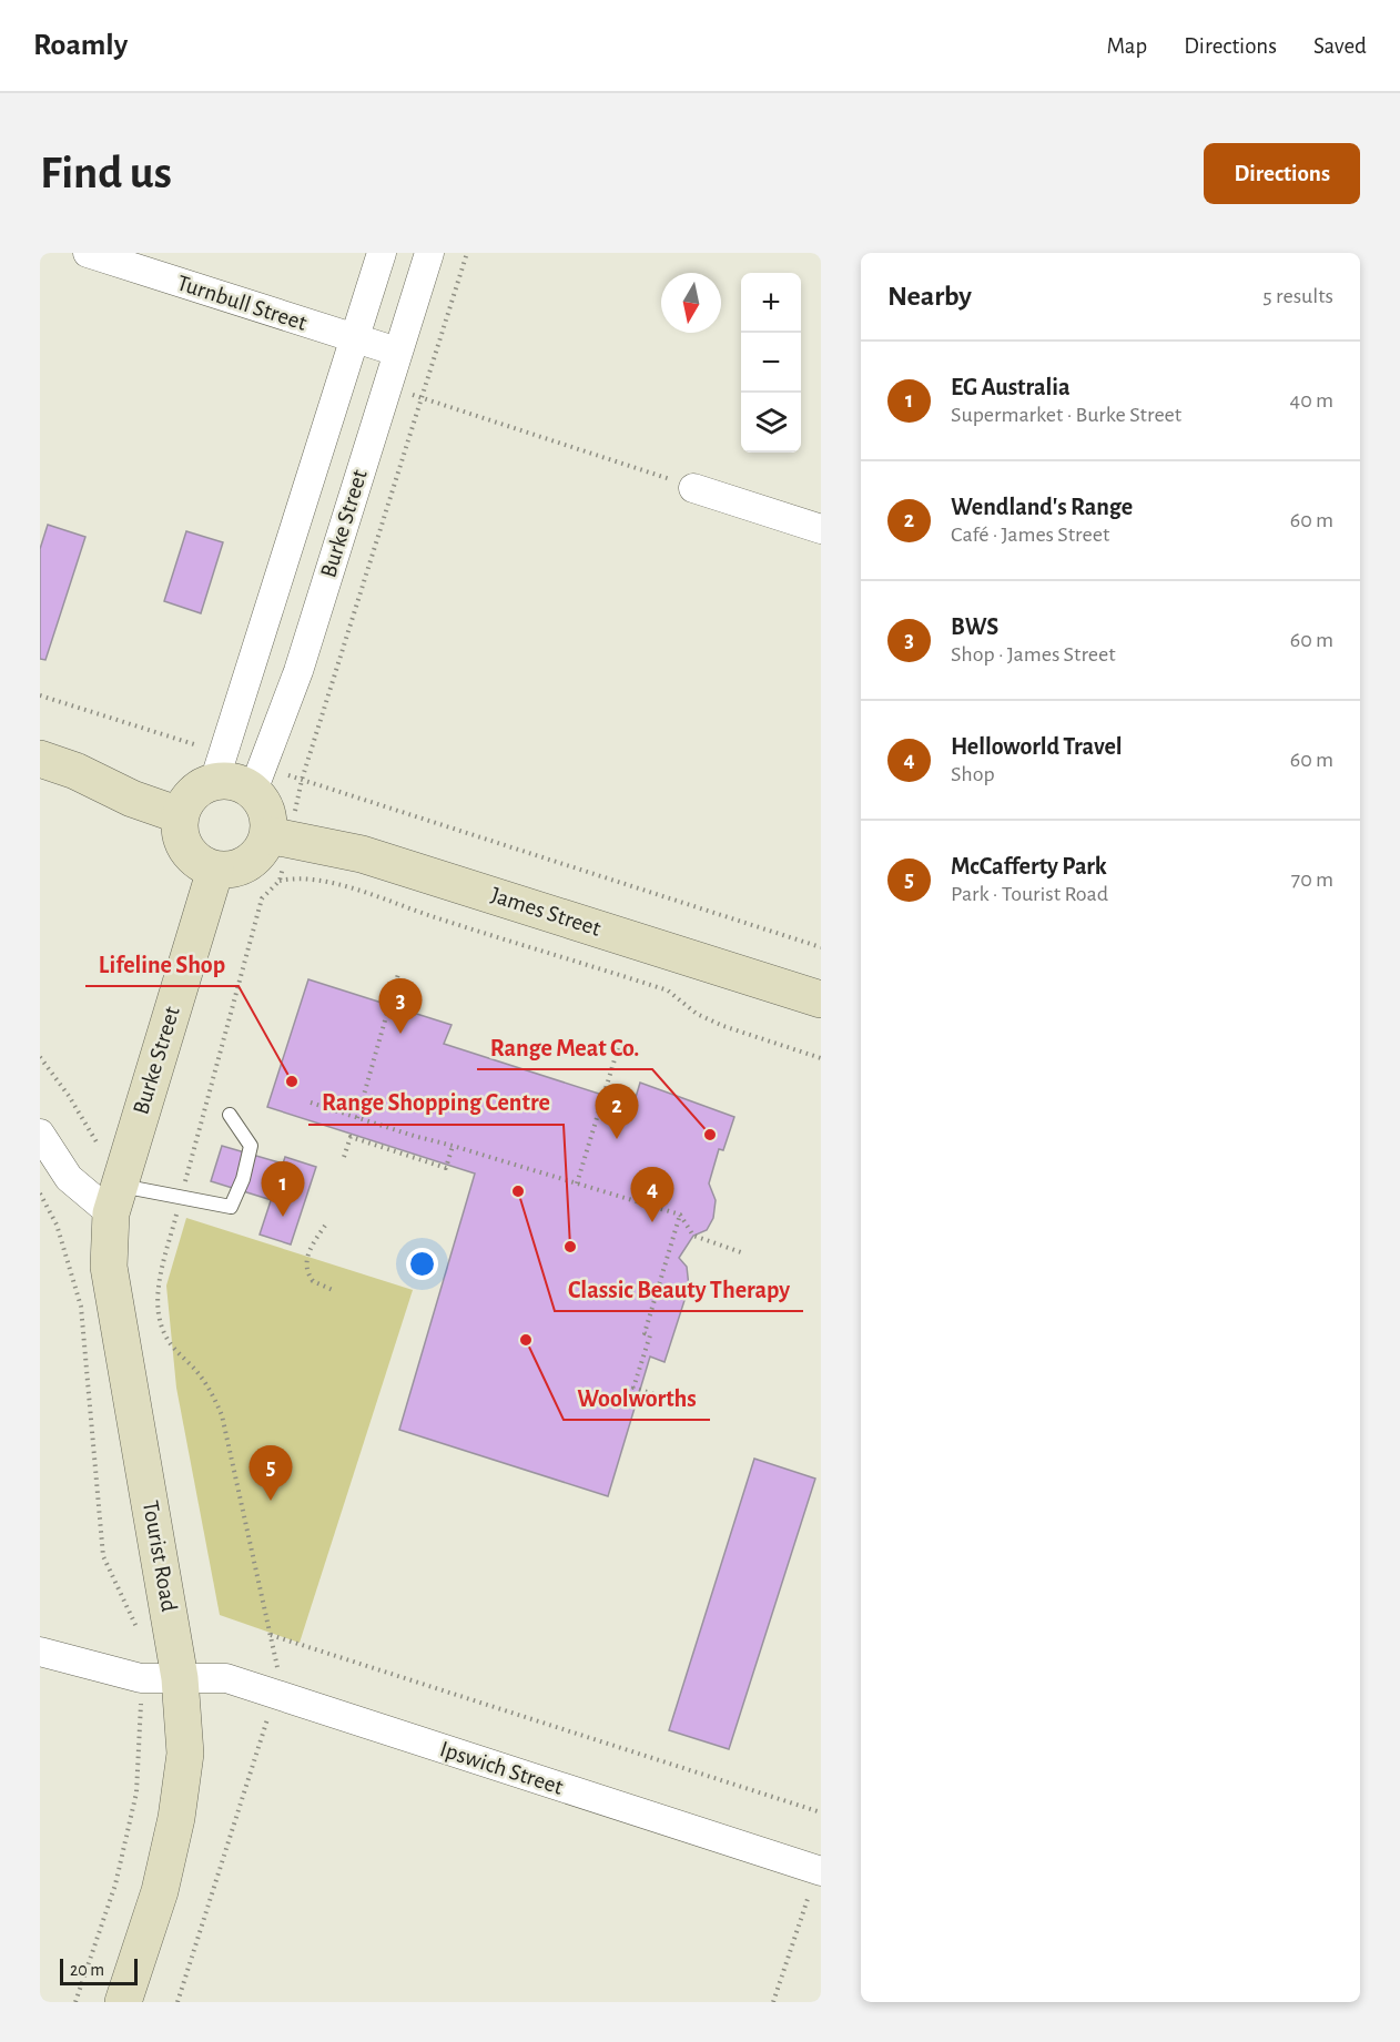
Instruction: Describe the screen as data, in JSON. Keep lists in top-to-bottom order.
{
  "streets": {
    "street": [
      "Turnbull Street",
      "Burke Street",
      "James Street",
      "Tourist Road",
      "Ipswich Street"
    ]
  },
  "crossings": [
    ["Turnbull Street", "Burke Street"],
    ["Burke Street", "James Street"],
    ["Burke Street", "Tourist Road"],
    ["Tourist Road", "Ipswich Street"]
  ],
  "places": [
    "Lifeline Shop",
    "Range Meat Co.",
    "Classic Beauty Therapy",
    "Range Shopping Centre",
    "Woolworths"
  ],
  "scale_bar": "20 m",
  "north": "bottom",
  "page": {
    "header": "Roamly",
    "nav": ["Map", "Directions", "Saved"],
    "buttons": "Directions",
    "title": "Find us",
    "heading": ["Nearby", "5 results"],
    "map_buttons": ["+", "−"],
    "list": [
      {
        "mark": "1",
        "name": "EG Australia",
        "note": "Supermarket · Burke Street",
        "value": "40 m"
      },
      {
        "mark": "2",
        "name": "Wendland's Range",
        "note": "Café · James Street",
        "value": "60 m"
      },
      {
        "mark": "3",
        "name": "BWS",
        "note": "Shop · James Street",
        "value": "60 m"
      },
      {
        "mark": "4",
        "name": "Helloworld Travel",
        "note": "Shop",
        "value": "60 m"
      },
      {
        "mark": "5",
        "name": "McCafferty Park",
        "note": "Park · Tourist Road",
        "value": "70 m"
      }
    ],
    "pins": [
      "3",
      "2",
      "1",
      "4",
      "5"
    ],
    "scale": "20 m"
  }
}
